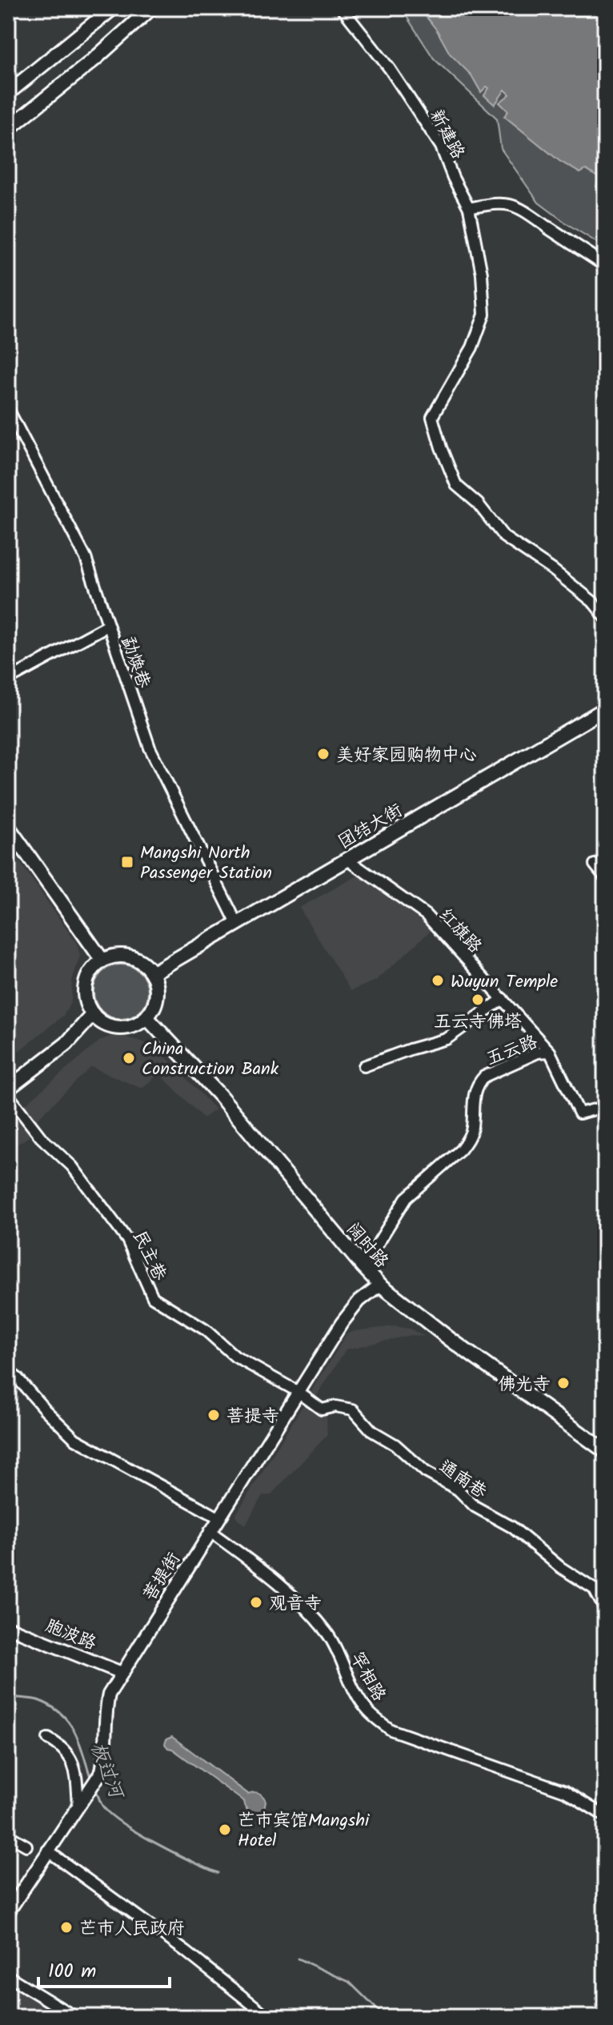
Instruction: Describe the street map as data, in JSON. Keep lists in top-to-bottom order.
{
  "streets": {
    "main road": ["团结大街", "阔时路"],
    "street": [
      "新建路",
      "勐焕巷",
      "红旗路",
      "五云路",
      "民主巷",
      "通南巷",
      "菩提街",
      "胞波路",
      "罕相路"
    ]
  },
  "crossings": [
    ["勐焕巷", "团结大街"],
    ["团结大街", "红旗路"],
    ["团结大街", "阔时路"],
    ["红旗路", "五云路"],
    ["五云路", "阔时路"],
    ["阔时路", "菩提街"],
    ["民主巷", "通南巷"],
    ["民主巷", "菩提街"],
    ["通南巷", "菩提街"],
    ["菩提街", "胞波路"],
    ["菩提街", "罕相路"]
  ],
  "water": ["板过河"],
  "places": {
    "other": [
      "美好家园购物中心",
      "Wuyun Temple",
      "五云寺佛塔",
      "China Construction Bank",
      "佛光寺",
      "菩提寺",
      "观音寺",
      "芒市宾馆Mangshi Hotel",
      "芒市人民政府"
    ],
    "transit": ["Mangshi North Passenger Station"]
  },
  "scale_bar": "100 m"
}
